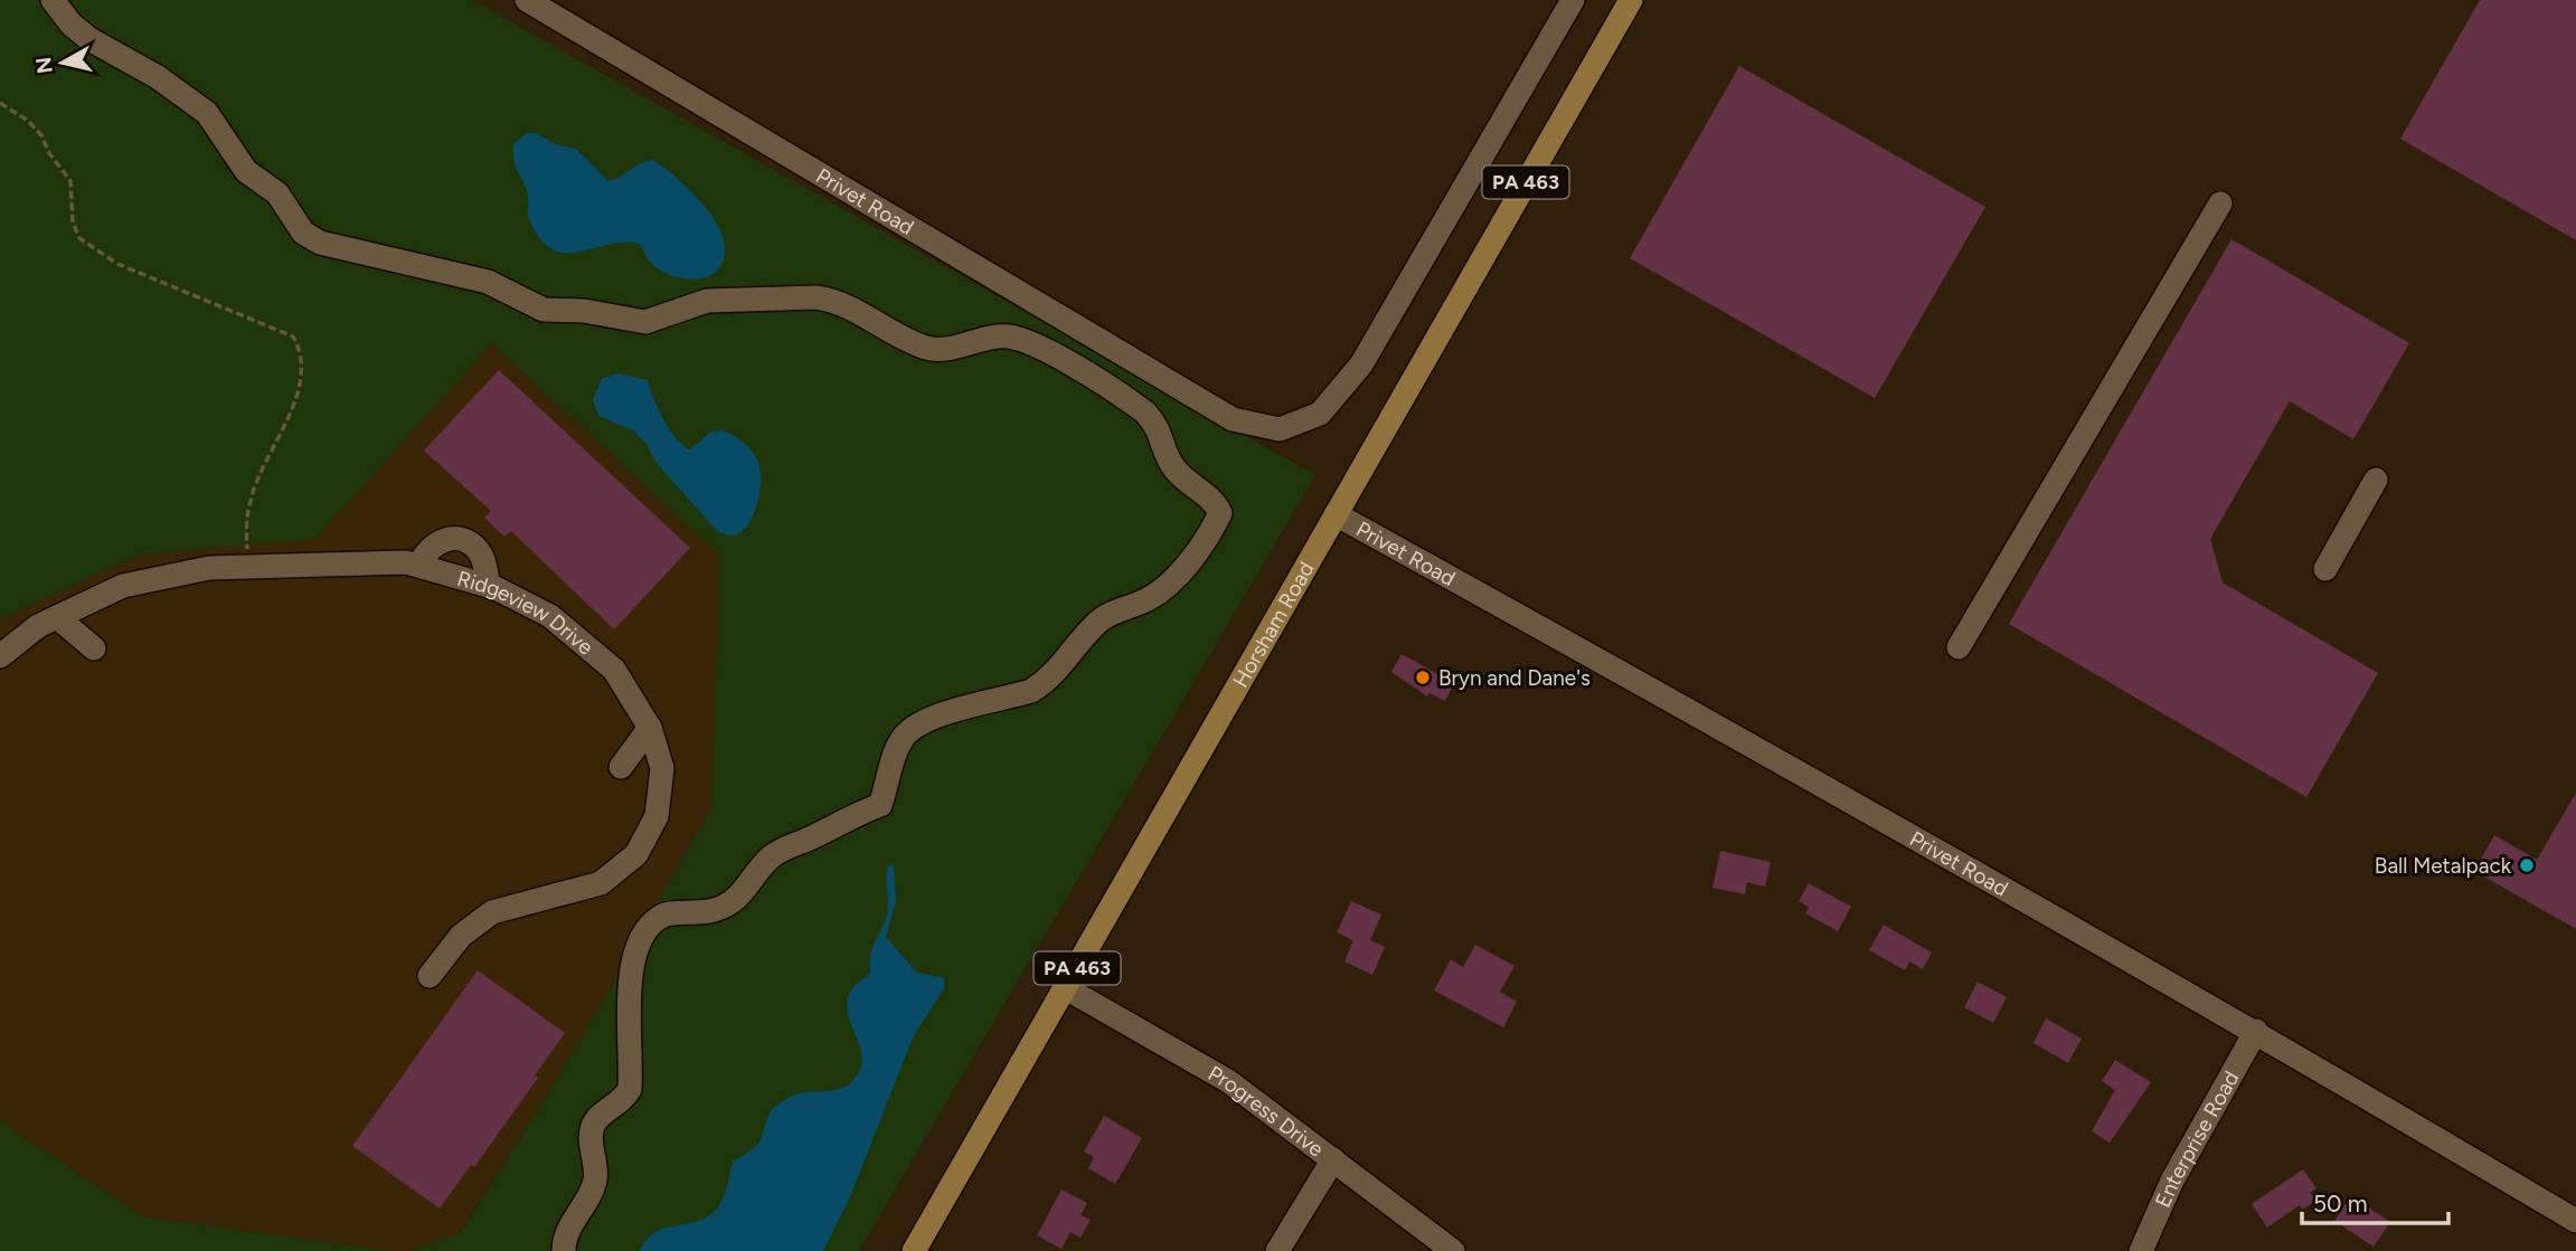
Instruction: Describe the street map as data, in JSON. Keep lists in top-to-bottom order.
{
  "streets": {
    "main road": ["PA 463", "Horsham Road"],
    "street": [
      "Privet Road",
      "Ridgeview Drive",
      "Progress Drive",
      "Enterprise Road"
    ]
  },
  "crossings": [
    ["Privet Road", "Horsham Road"],
    ["Privet Road", "Enterprise Road"],
    ["Horsham Road", "Progress Drive"]
  ],
  "places": ["Bryn and Dane's", "Ball Metalpack"],
  "scale_bar": "50 m",
  "north": "left"
}
